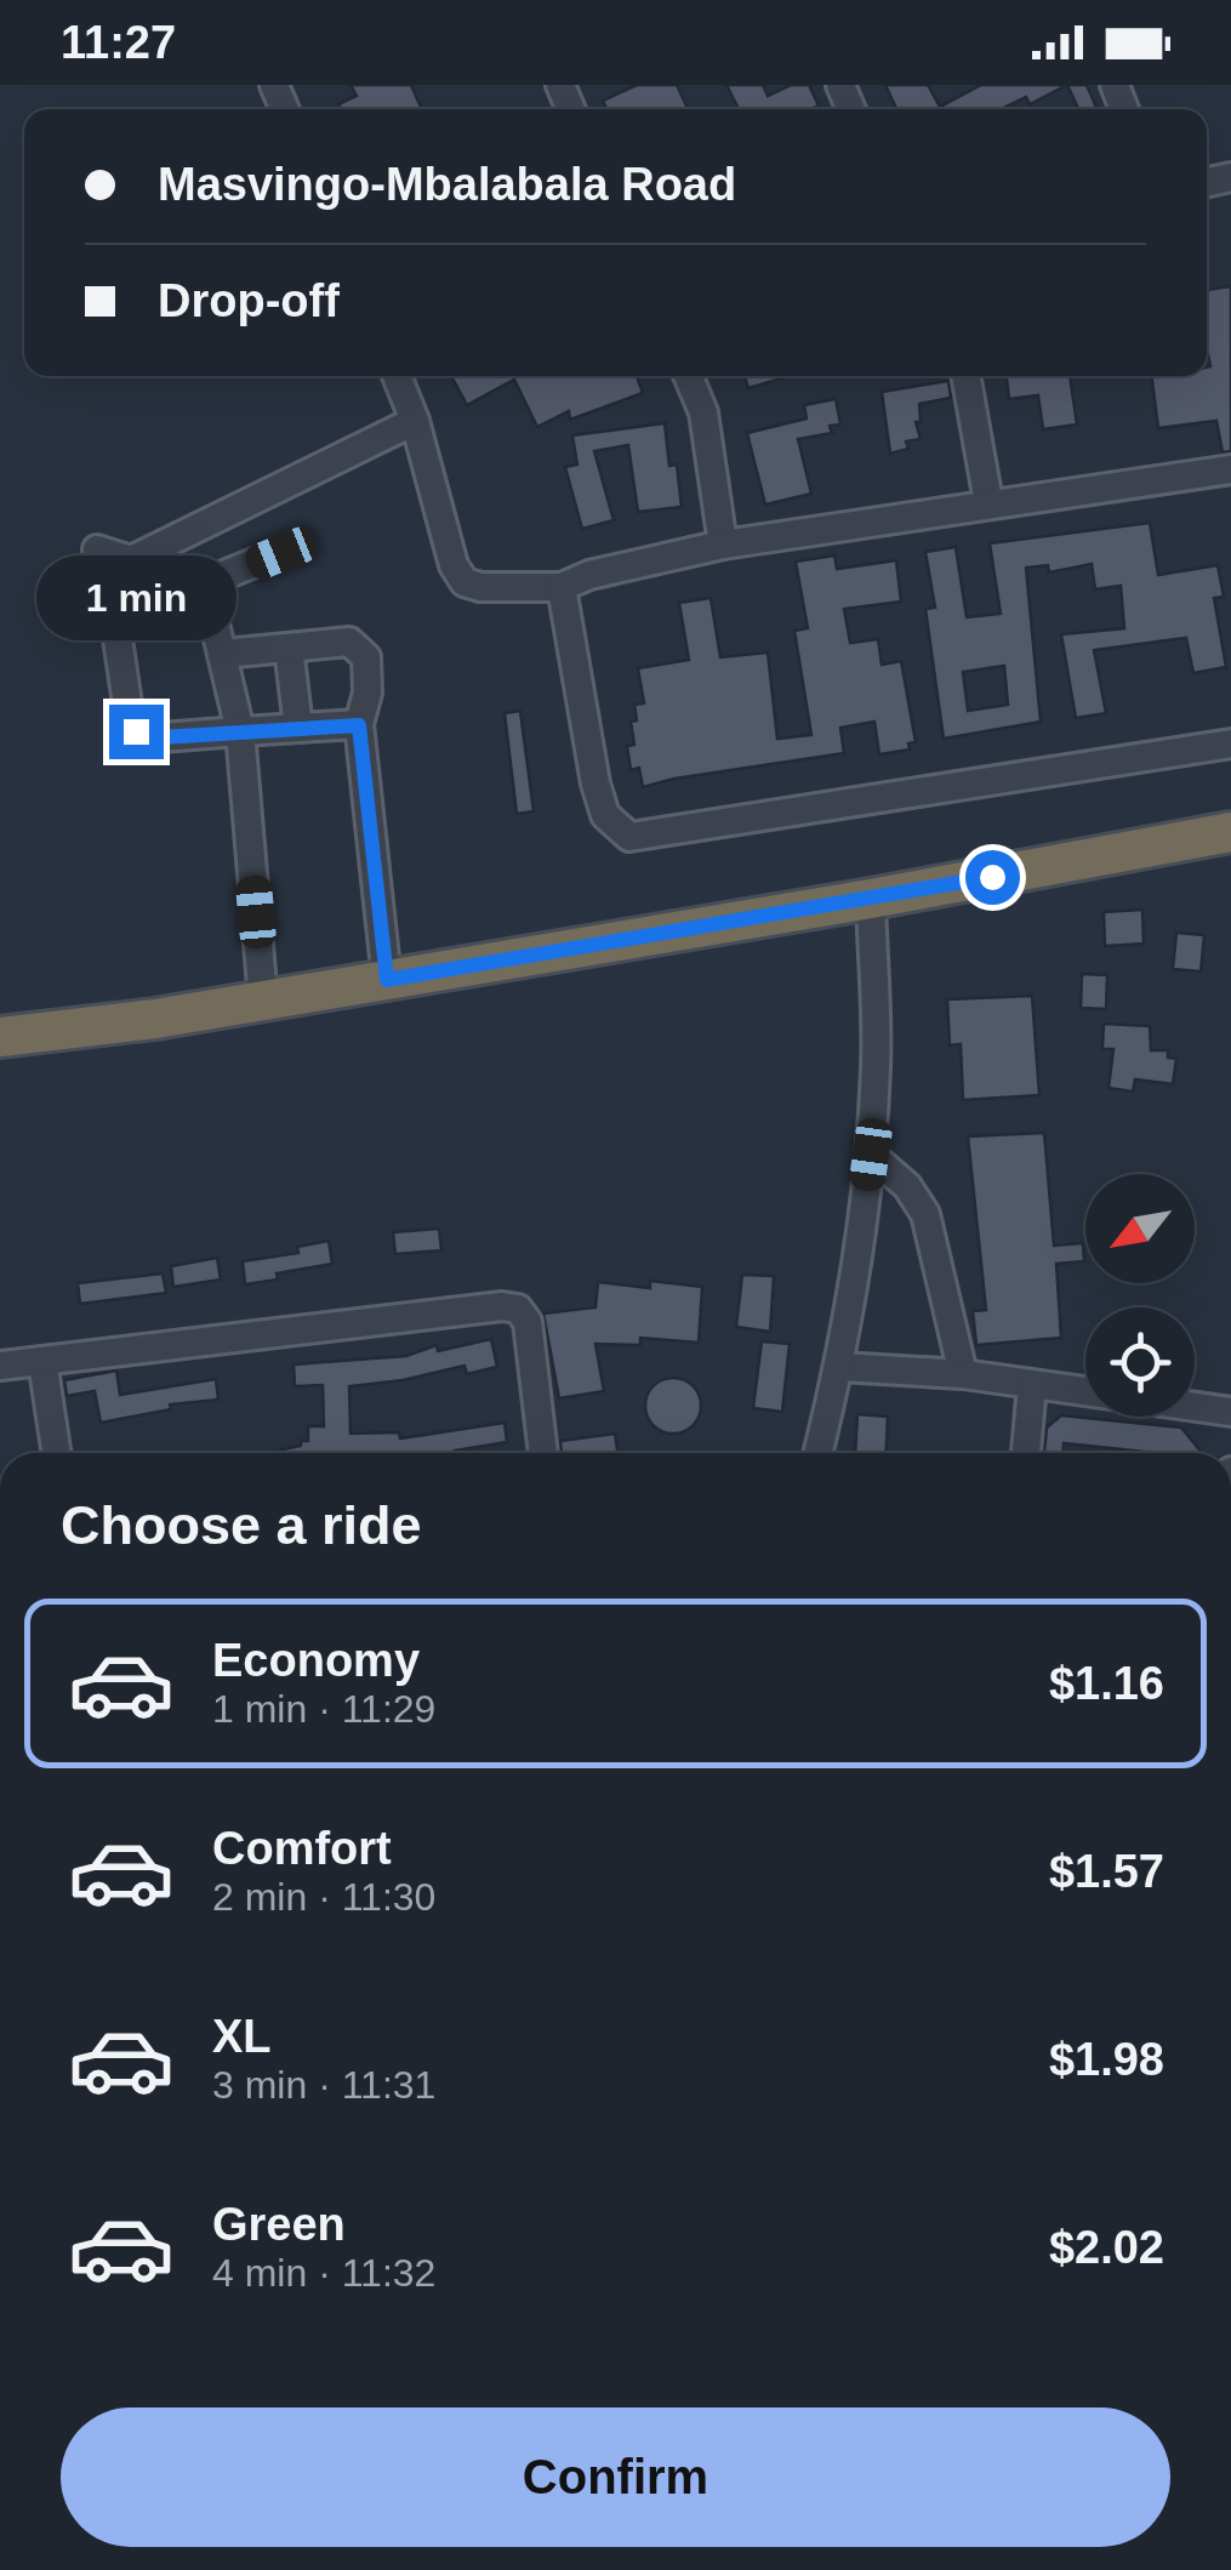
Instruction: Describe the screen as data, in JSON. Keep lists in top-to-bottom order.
{
  "north": "bottom left",
  "page": {
    "status": "11:27",
    "banner": ["Masvingo-Mbalabala Road", "Drop-off"],
    "bubble": "1 min",
    "heading": "Choose a ride",
    "list": [
      {
        "name": "Economy",
        "note": "1 min · 11:29",
        "value": "$1.16"
      },
      {
        "name": "Comfort",
        "note": "2 min · 11:30",
        "value": "$1.57"
      },
      {
        "name": "XL",
        "note": "3 min · 11:31",
        "value": "$1.98"
      },
      {
        "name": "Green",
        "note": "4 min · 11:32",
        "value": "$2.02"
      }
    ],
    "buttons": "Confirm"
  }
}
